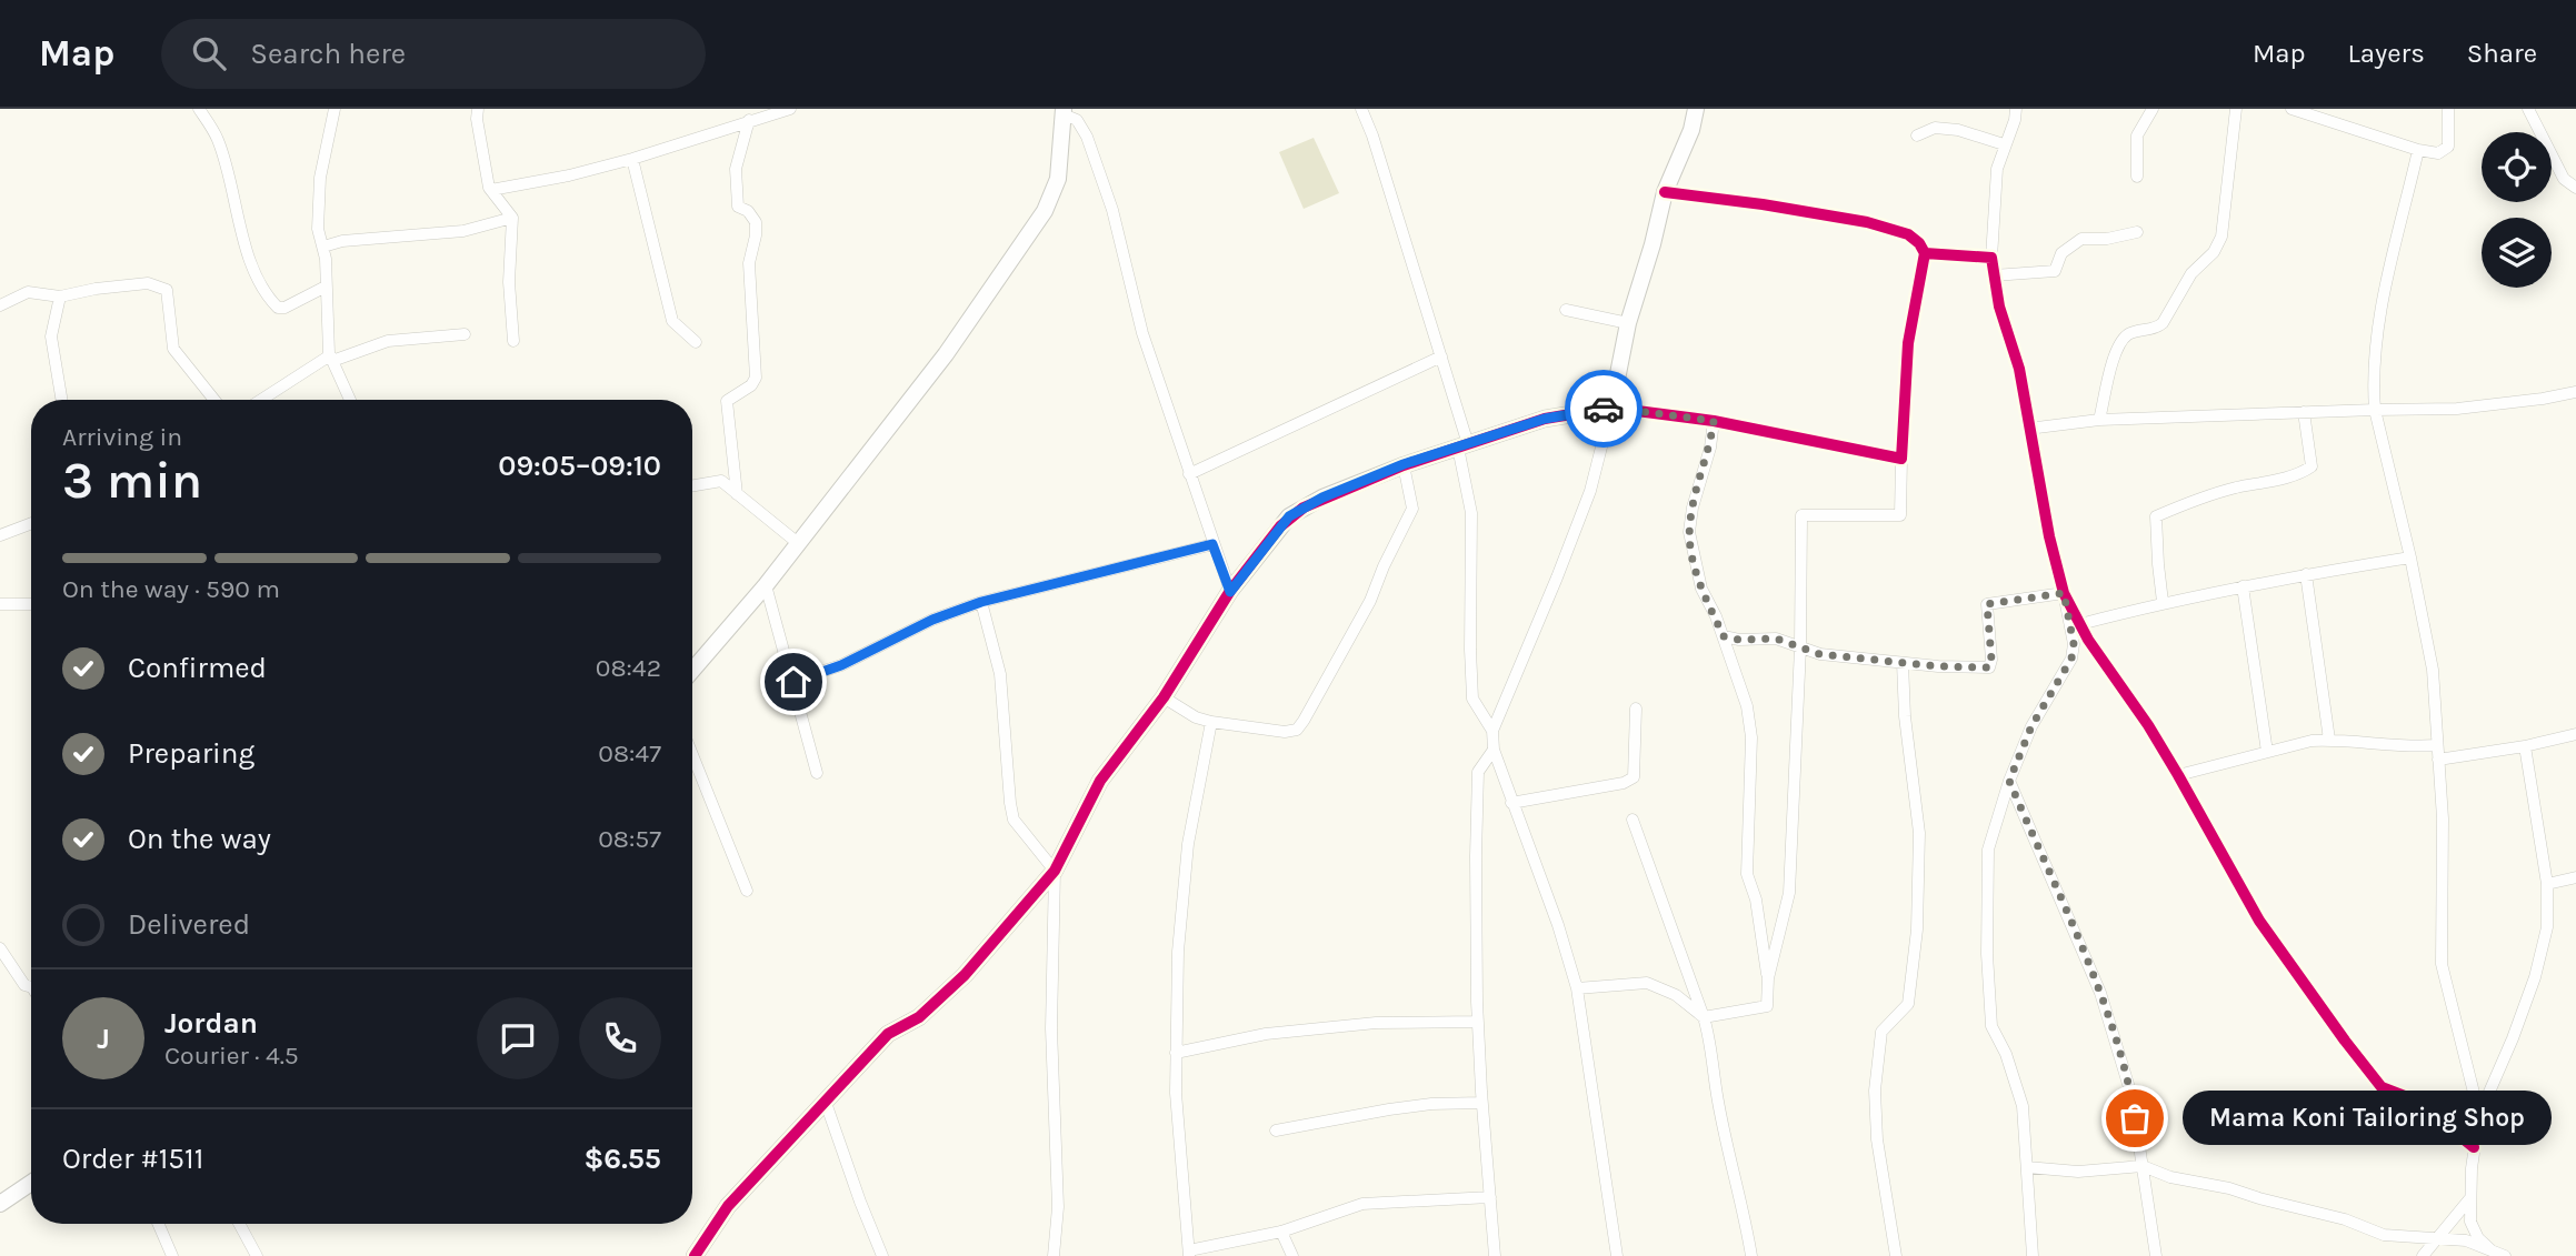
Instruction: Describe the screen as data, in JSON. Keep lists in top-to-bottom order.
{
  "places": ["Mama Koni Tailoring Shop"],
  "page": {
    "header": "Map",
    "search": "Search here",
    "nav": ["Map", "Layers", "Share"],
    "heading": ["3 min", "Arriving in", "09:05–09:10"],
    "panel": [
      "Jordan",
      "Courier · 4.5",
      "Order #1511",
      "$6.55"
    ],
    "bar": "On the way · 590 m",
    "list": [
      ["Confirmed", "08:42"],
      ["Preparing", "08:47"],
      ["On the way", "08:57"],
      "Delivered"
    ],
    "round": "J",
    "bubble": "Mama Koni Tailoring Shop"
  }
}
